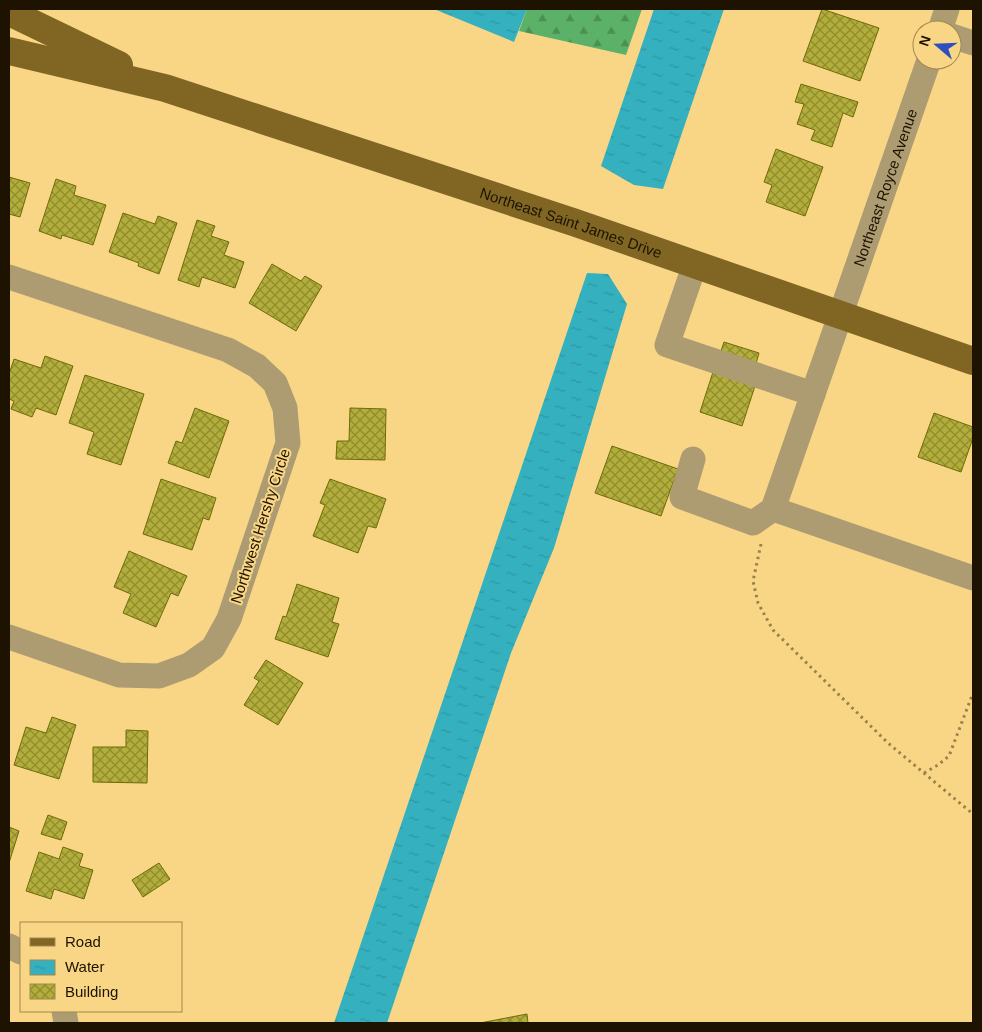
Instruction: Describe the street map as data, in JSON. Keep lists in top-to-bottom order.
{
  "streets": {
    "main road": ["Northeast Saint James Drive"],
    "street": ["Northeast Royce Avenue", "Northwest Hershy Circle"]
  },
  "crossings": [
    ["Northeast Royce Avenue", "Northeast Saint James Drive"]
  ],
  "legend": ["Road", "Water", "Building"],
  "north": "left"
}
